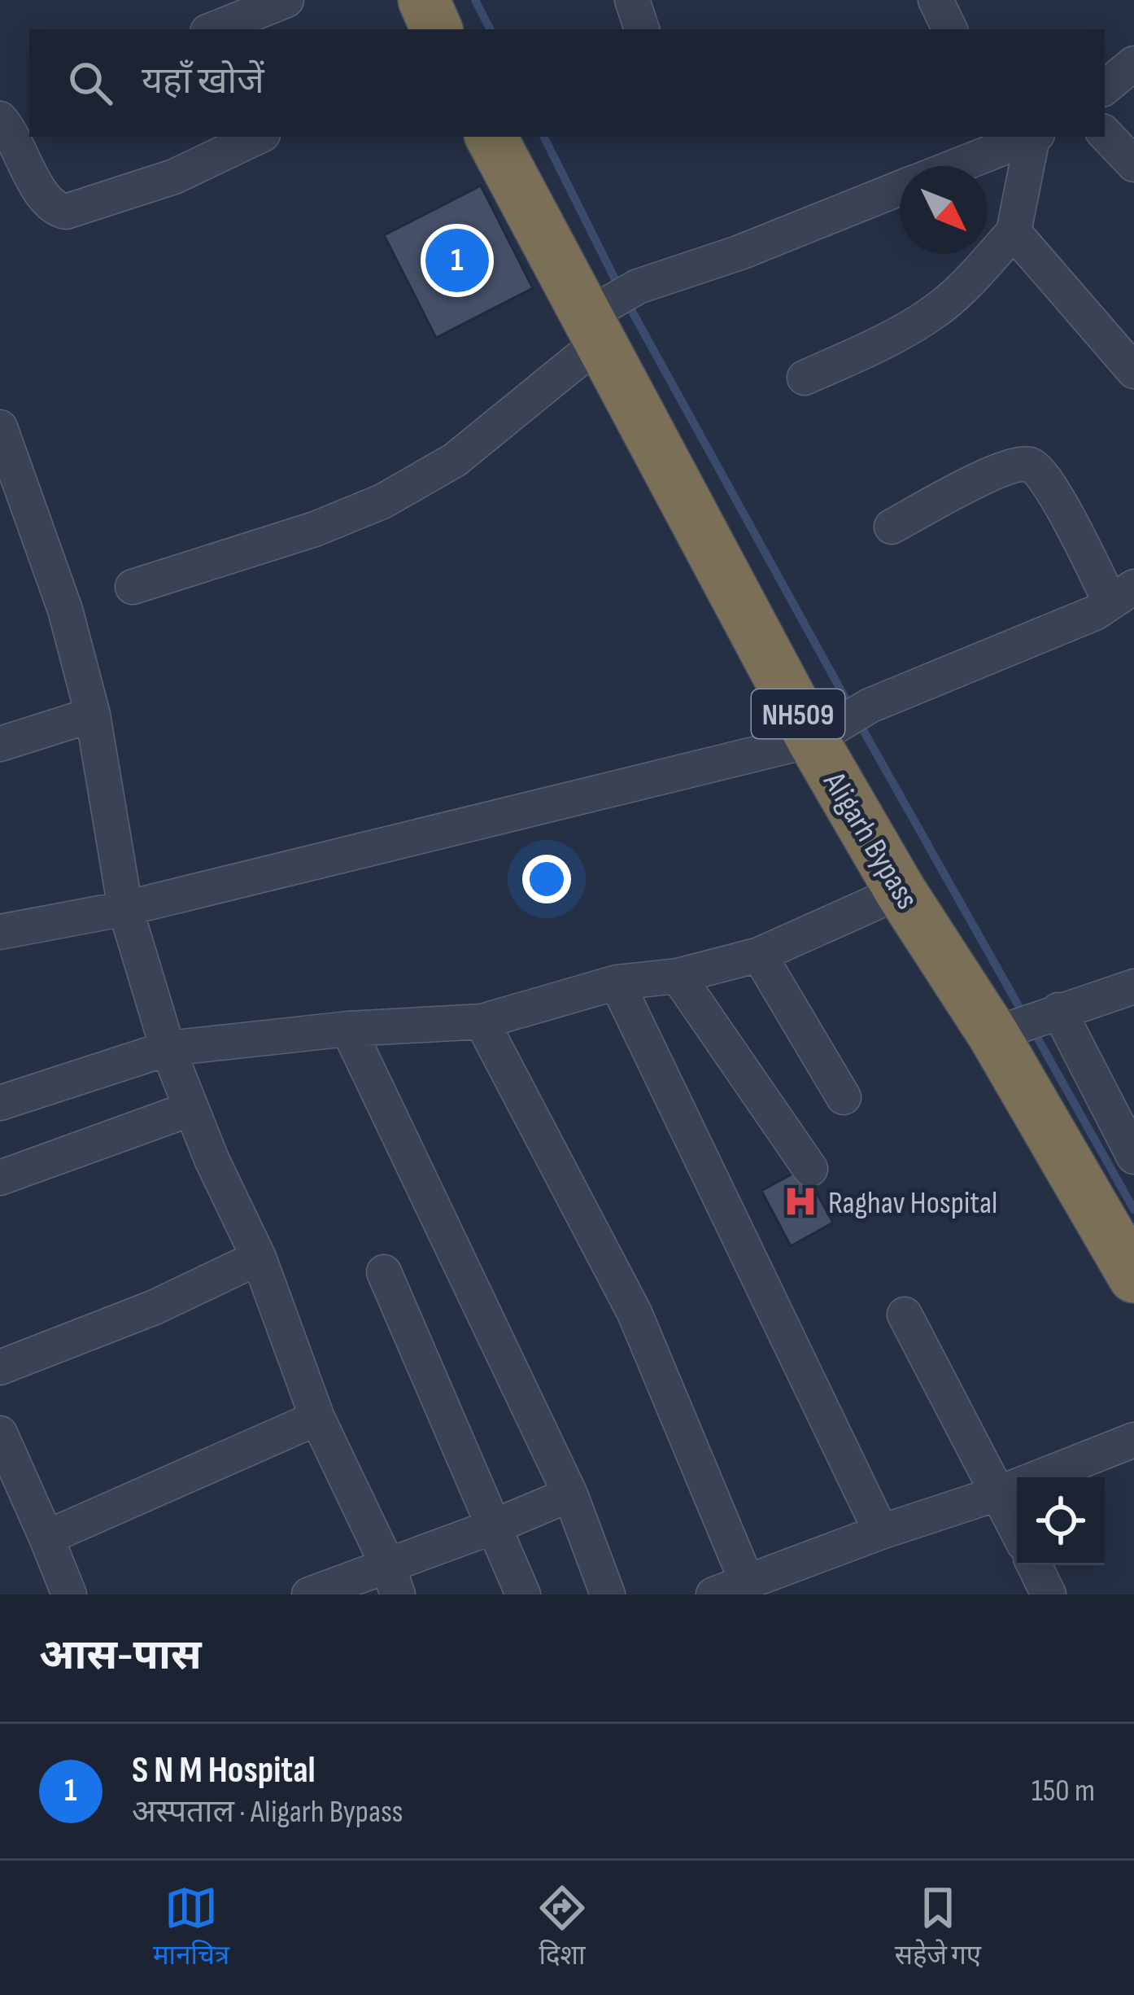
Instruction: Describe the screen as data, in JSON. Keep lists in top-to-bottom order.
{
  "streets": {
    "highway": ["NH509", "Aligarh Bypass"]
  },
  "places": {
    "hospital": ["Raghav Hospital"]
  },
  "north": "bottom right",
  "page": {
    "search": "यहाँ खोजें",
    "pins": "1",
    "heading": "आस-पास",
    "list": [
      {
        "mark": "1",
        "name": "S N M Hospital",
        "note": "अस्पताल · Aligarh Bypass",
        "value": "150 m"
      }
    ],
    "nav": ["मानचित्र", "दिशा", "सहेजे गए"]
  }
}
